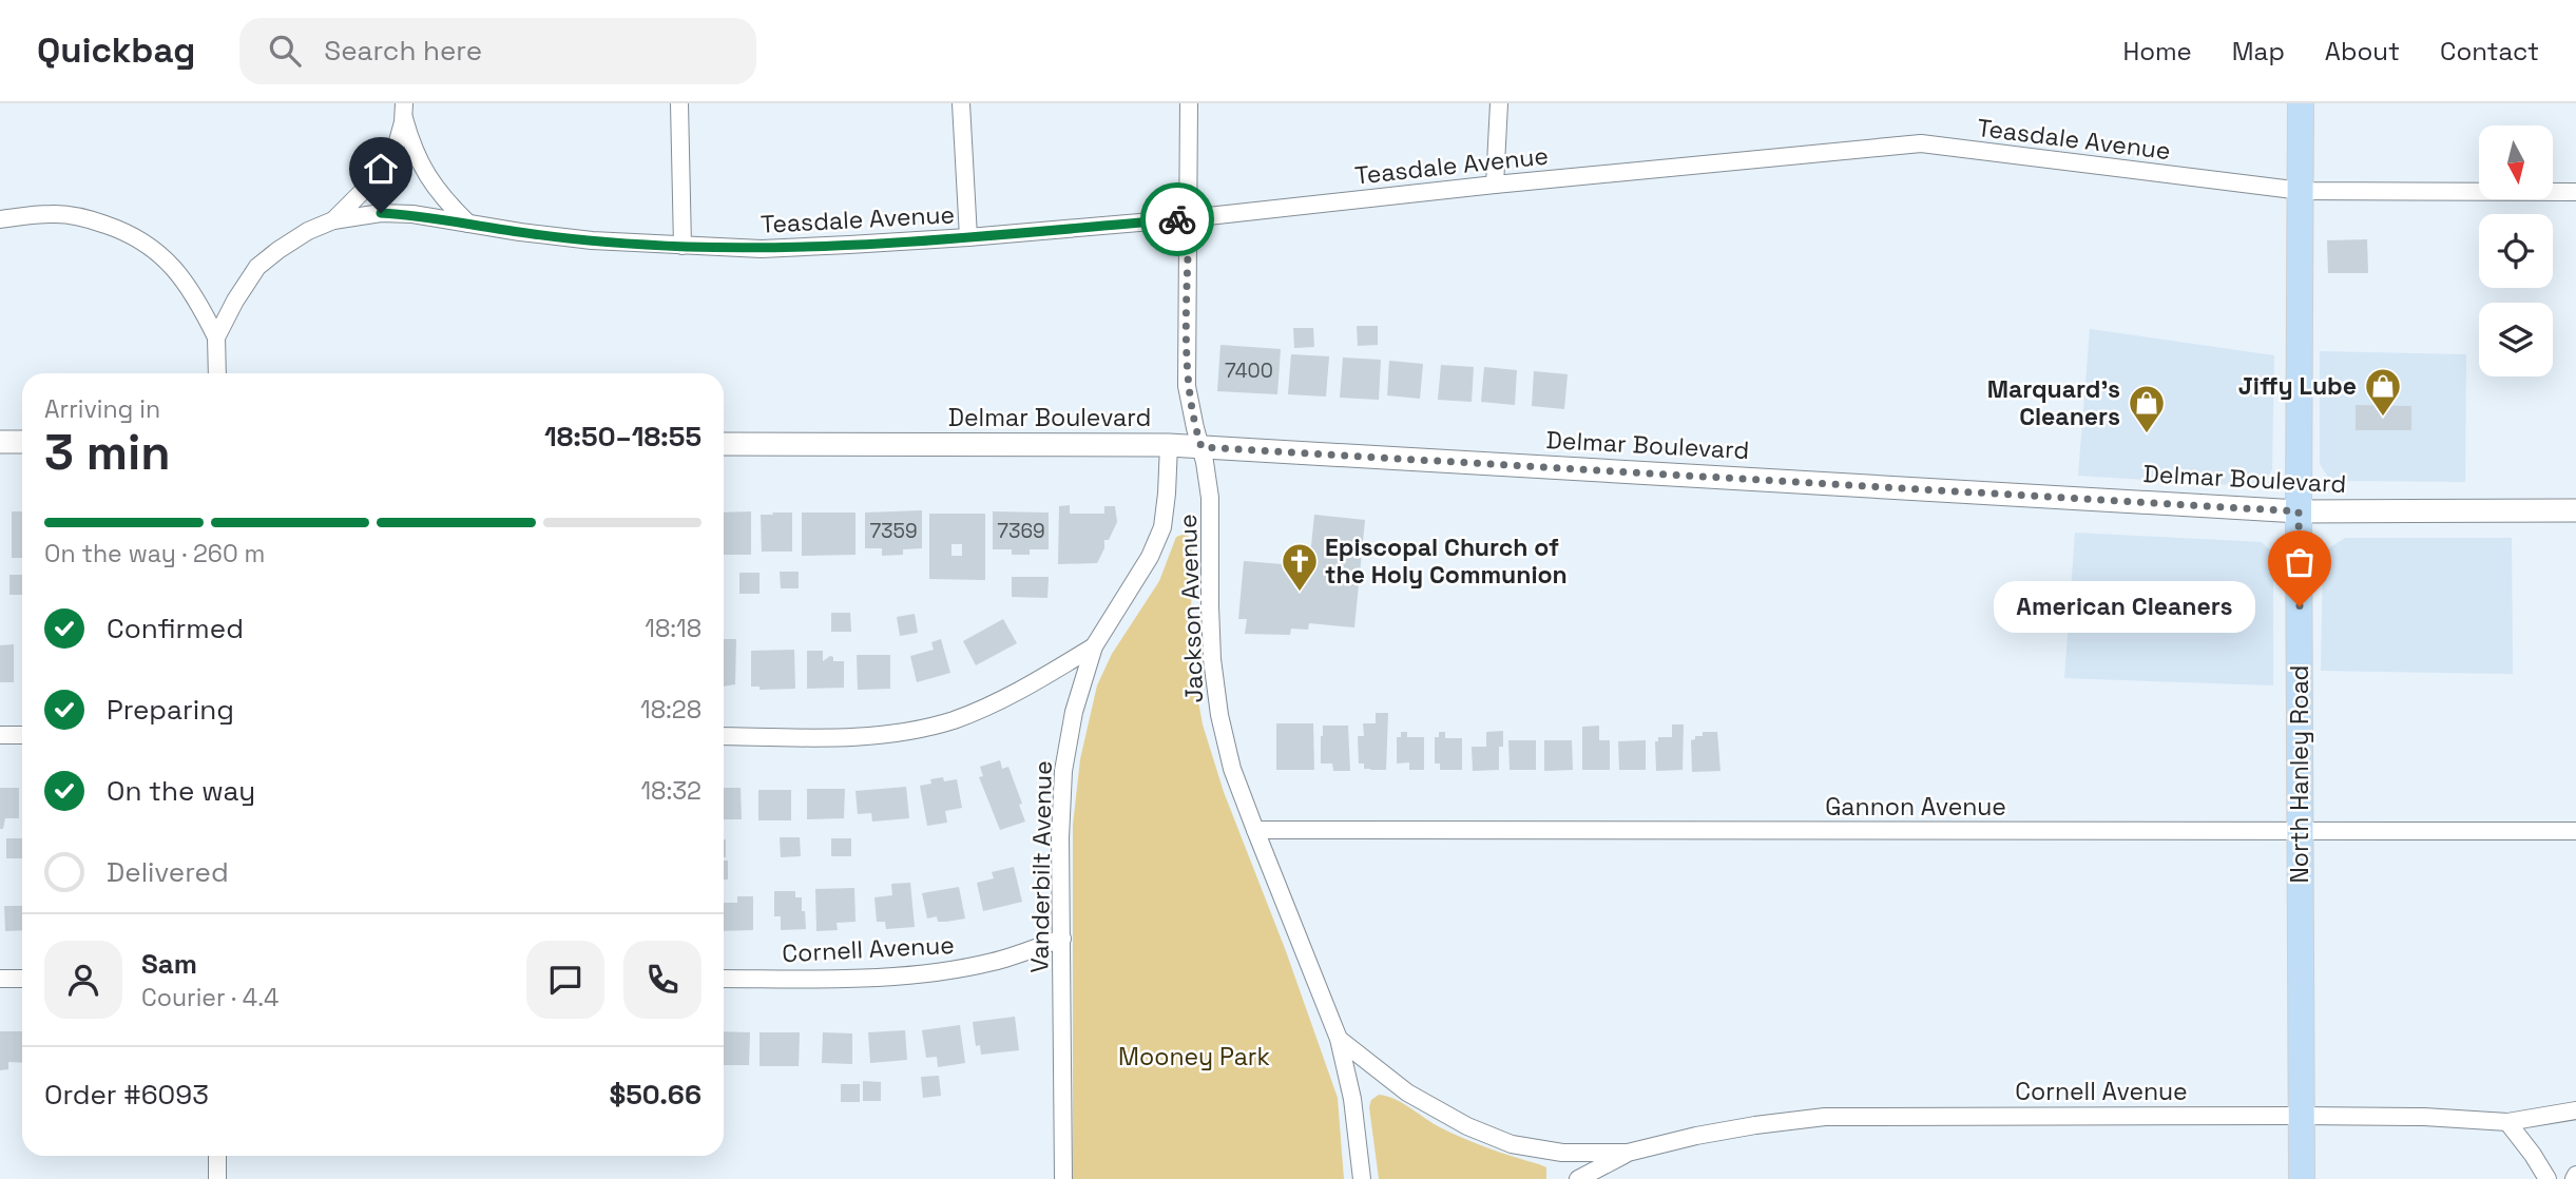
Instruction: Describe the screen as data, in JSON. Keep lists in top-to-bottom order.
{
  "streets": {
    "main road": ["Delmar Boulevard", "North Hanley Road"],
    "street": [
      "Teasdale Avenue",
      "Jackson Avenue",
      "Gannon Avenue",
      "Vanderbilt Avenue",
      "Cornell Avenue"
    ]
  },
  "crossings": [
    ["Teasdale Avenue", "Jackson Avenue"],
    ["Teasdale Avenue", "North Hanley Road"],
    ["Delmar Boulevard", "Jackson Avenue"],
    ["Delmar Boulevard", "North Hanley Road"],
    ["Delmar Boulevard", "Vanderbilt Avenue"],
    ["Jackson Avenue", "Gannon Avenue"],
    ["Jackson Avenue", "Cornell Avenue"],
    ["North Hanley Road", "Gannon Avenue"],
    ["North Hanley Road", "Cornell Avenue"],
    ["Vanderbilt Avenue", "Cornell Avenue"]
  ],
  "parks": ["Mooney Park"],
  "places": {
    "shop": ["Jiffy Lube", "Marquard's Cleaners"],
    "church": ["Episcopal Church of the Holy Communion"],
    "other": ["American Cleaners"]
  },
  "house_numbers": ["7400", "7359", "7369"],
  "north": "bottom",
  "page": {
    "header": "Quickbag",
    "search": "Search here",
    "nav": [
      "Home",
      "Map",
      "About",
      "Contact"
    ],
    "heading": ["3 min", "Arriving in", "18:50–18:55"],
    "panel": [
      "Sam",
      "Courier · 4.4",
      "Order #6093",
      "$50.66"
    ],
    "bar": "On the way · 260 m",
    "bubble": "American Cleaners",
    "list": [
      ["Confirmed", "18:18"],
      ["Preparing", "18:28"],
      ["On the way", "18:32"],
      "Delivered"
    ]
  }
}
